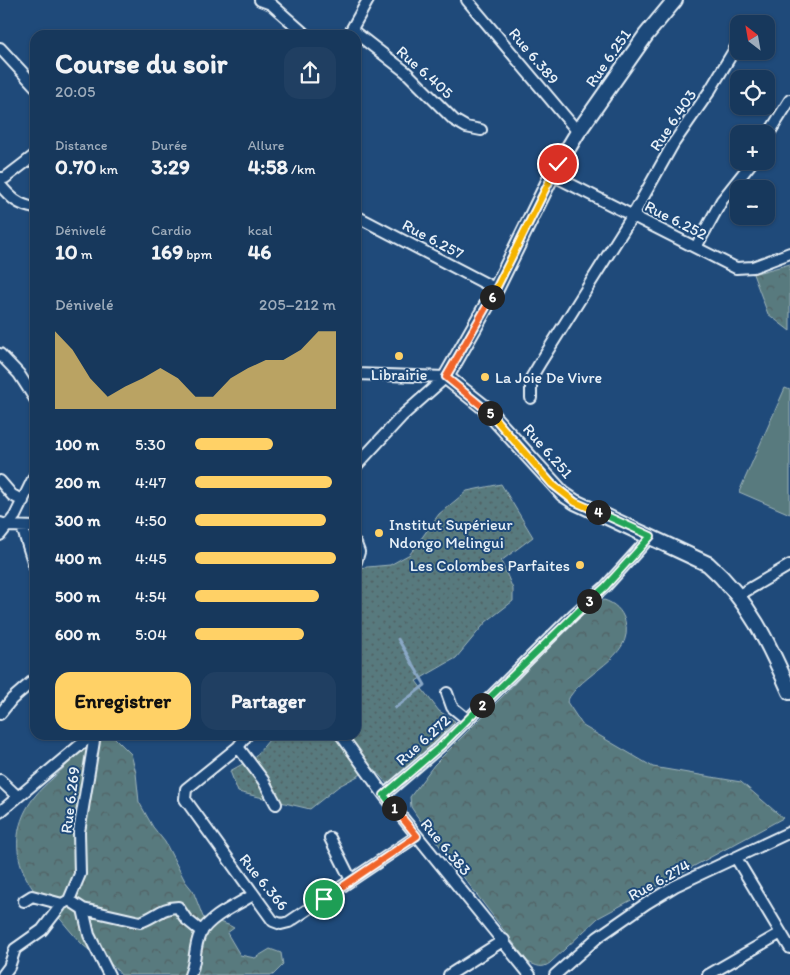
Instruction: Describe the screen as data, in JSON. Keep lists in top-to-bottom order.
{
  "streets": {
    "main road": ["Rue 6.251"],
    "street": [
      "Rue 6.389",
      "Rue 6.405",
      "Rue 6.403",
      "Rue 6.252",
      "Rue 6.257",
      "Rue 6.272",
      "Rue 6.269",
      "Rue 6.383",
      "Rue 6.274",
      "Rue 6.366"
    ]
  },
  "crossings": [
    ["Rue 6.389", "Rue 6.251"],
    ["Rue 6.251", "Rue 6.252"],
    ["Rue 6.251", "Rue 6.257"],
    ["Rue 6.251", "Rue 6.272"],
    ["Rue 6.403", "Rue 6.252"],
    ["Rue 6.272", "Rue 6.383"],
    ["Rue 6.383", "Rue 6.366"]
  ],
  "places": [
    "Librairie",
    "La Joie De Vivre",
    "Institut Supérieur Ndongo Melingui",
    "Les Colombes Parfaites"
  ],
  "north": "top left",
  "page": {
    "map_buttons": ["+", "−"],
    "heading": ["Course du soir", "20:05"],
    "stats": [
      ["Distance", "0.70 km"],
      ["Durée", "3:29"],
      ["Allure", "4:58 /km"],
      ["Dénivelé", "10 m"],
      ["Cardio", "169 bpm"],
      ["kcal", "46"]
    ],
    "pins": [
      "6",
      "5",
      "4",
      "3",
      "2",
      "1"
    ],
    "chart": ["Dénivelé", "205–212 m"],
    "list": [
      {
        "name": "100 m",
        "note": "5:30"
      },
      {
        "name": "200 m",
        "note": "4:47"
      },
      {
        "name": "300 m",
        "note": "4:50"
      },
      {
        "name": "400 m",
        "note": "4:45"
      },
      {
        "name": "500 m",
        "note": "4:54"
      },
      {
        "name": "600 m",
        "note": "5:04"
      }
    ],
    "buttons": ["Enregistrer", "Partager"]
  }
}
